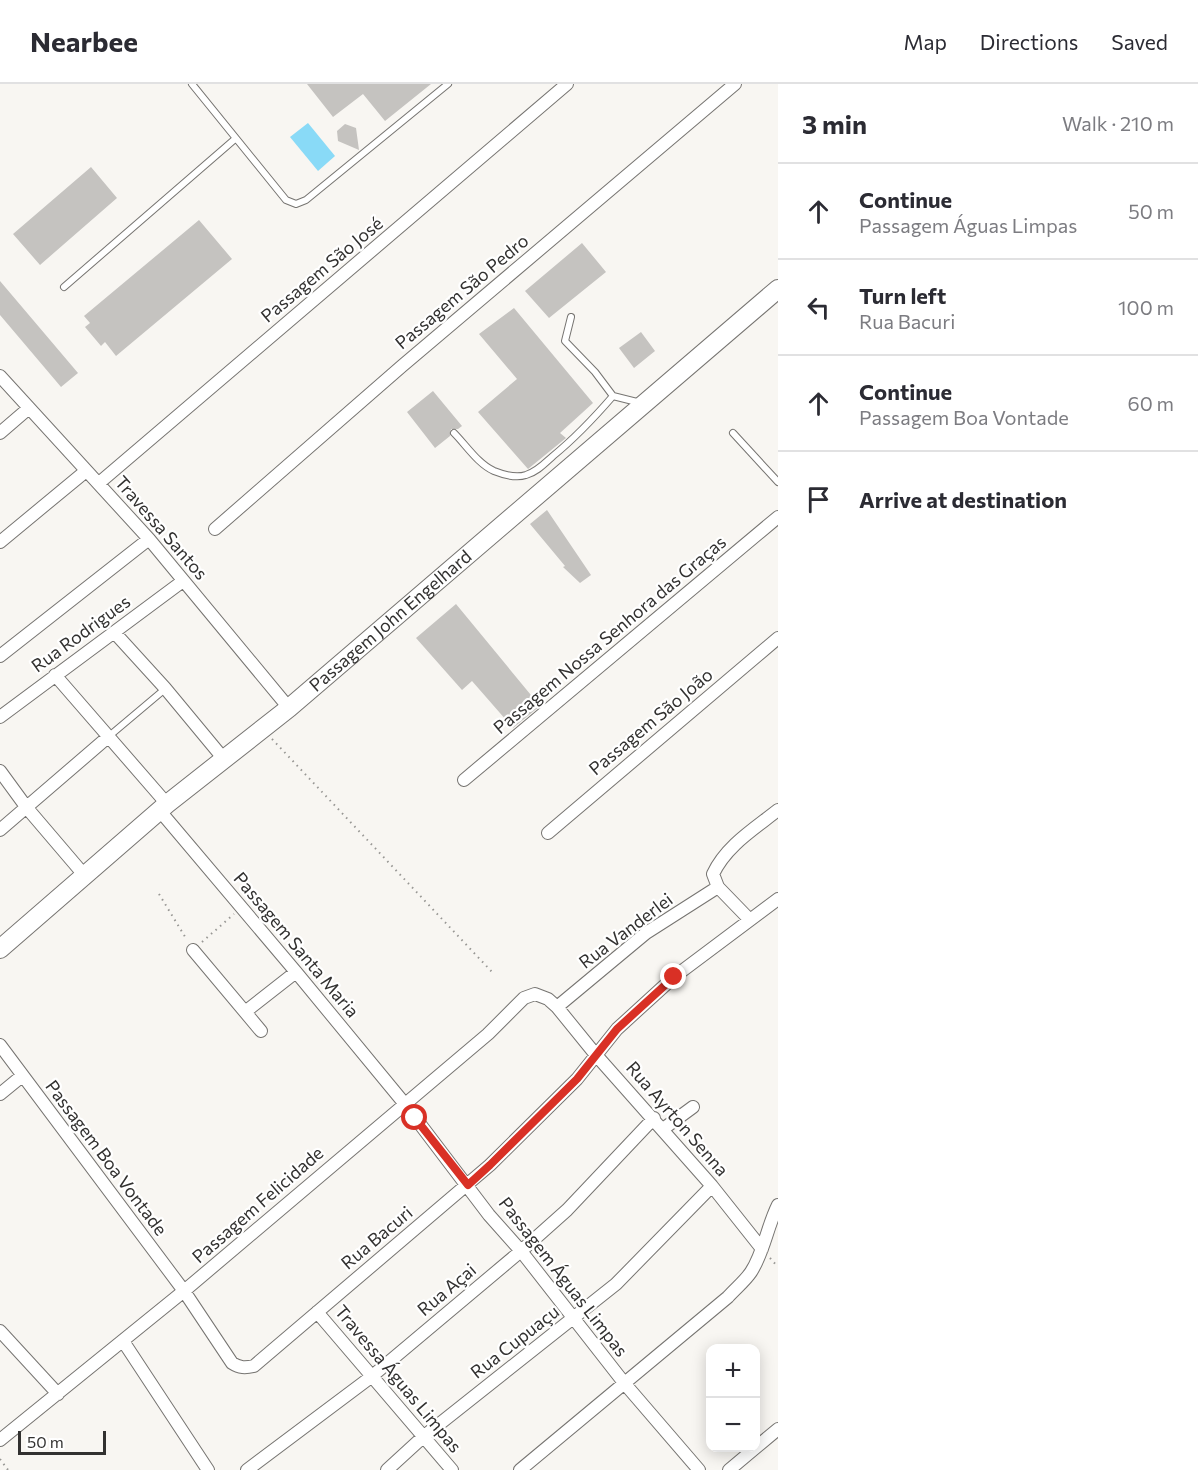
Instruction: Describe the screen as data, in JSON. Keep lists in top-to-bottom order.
{
  "streets": {
    "main road": ["Passagem John Engelhard"],
    "street": [
      "Passagem São José",
      "Passagem São Pedro",
      "Travessa Santos",
      "Rua Rodrigues",
      "Passagem Nossa Senhora das Graças",
      "Passagem São João",
      "Rua Vanderlei",
      "Passagem Santa Maria",
      "Rua Ayrton Senna",
      "Passagem Boa Vontade",
      "Passagem Felicidade",
      "Rua Bacuri",
      "Passagem Águas Limpas",
      "Rua Açai",
      "Rua Cupuaçu",
      "Travessa Águas Limpas"
    ]
  },
  "crossings": [
    ["Passagem São José", "Travessa Santos"],
    ["Travessa Santos", "Passagem John Engelhard"],
    ["Travessa Santos", "Rua Rodrigues"],
    ["Passagem John Engelhard", "Passagem Santa Maria"],
    ["Rua Rodrigues", "Passagem Santa Maria"],
    ["Rua Vanderlei", "Rua Ayrton Senna"],
    ["Passagem Santa Maria", "Passagem Felicidade"],
    ["Passagem Santa Maria", "Passagem Águas Limpas"],
    ["Rua Ayrton Senna", "Passagem Felicidade"],
    ["Rua Ayrton Senna", "Rua Bacuri"],
    ["Rua Ayrton Senna", "Rua Açai"],
    ["Rua Ayrton Senna", "Rua Cupuaçu"],
    ["Passagem Boa Vontade", "Passagem Felicidade"],
    ["Passagem Boa Vontade", "Rua Bacuri"],
    ["Passagem Felicidade", "Rua Bacuri"],
    ["Passagem Felicidade", "Passagem Águas Limpas"],
    ["Rua Bacuri", "Passagem Águas Limpas"],
    ["Rua Bacuri", "Travessa Águas Limpas"],
    ["Passagem Águas Limpas", "Rua Açai"],
    ["Passagem Águas Limpas", "Rua Cupuaçu"],
    ["Rua Açai", "Travessa Águas Limpas"],
    ["Rua Cupuaçu", "Travessa Águas Limpas"]
  ],
  "scale_bar": "50 m",
  "page": {
    "header": "Nearbee",
    "nav": ["Map", "Directions", "Saved"],
    "heading": ["3 min", "Walk · 210 m"],
    "list": [
      ["Continue", "Passagem Águas Limpas", "50 m"],
      ["Turn left", "Rua Bacuri", "100 m"],
      ["Continue", "Passagem Boa Vontade", "60 m"],
      "Arrive at destination"
    ],
    "map_buttons": ["+", "−"],
    "scale": "50 m"
  }
}
